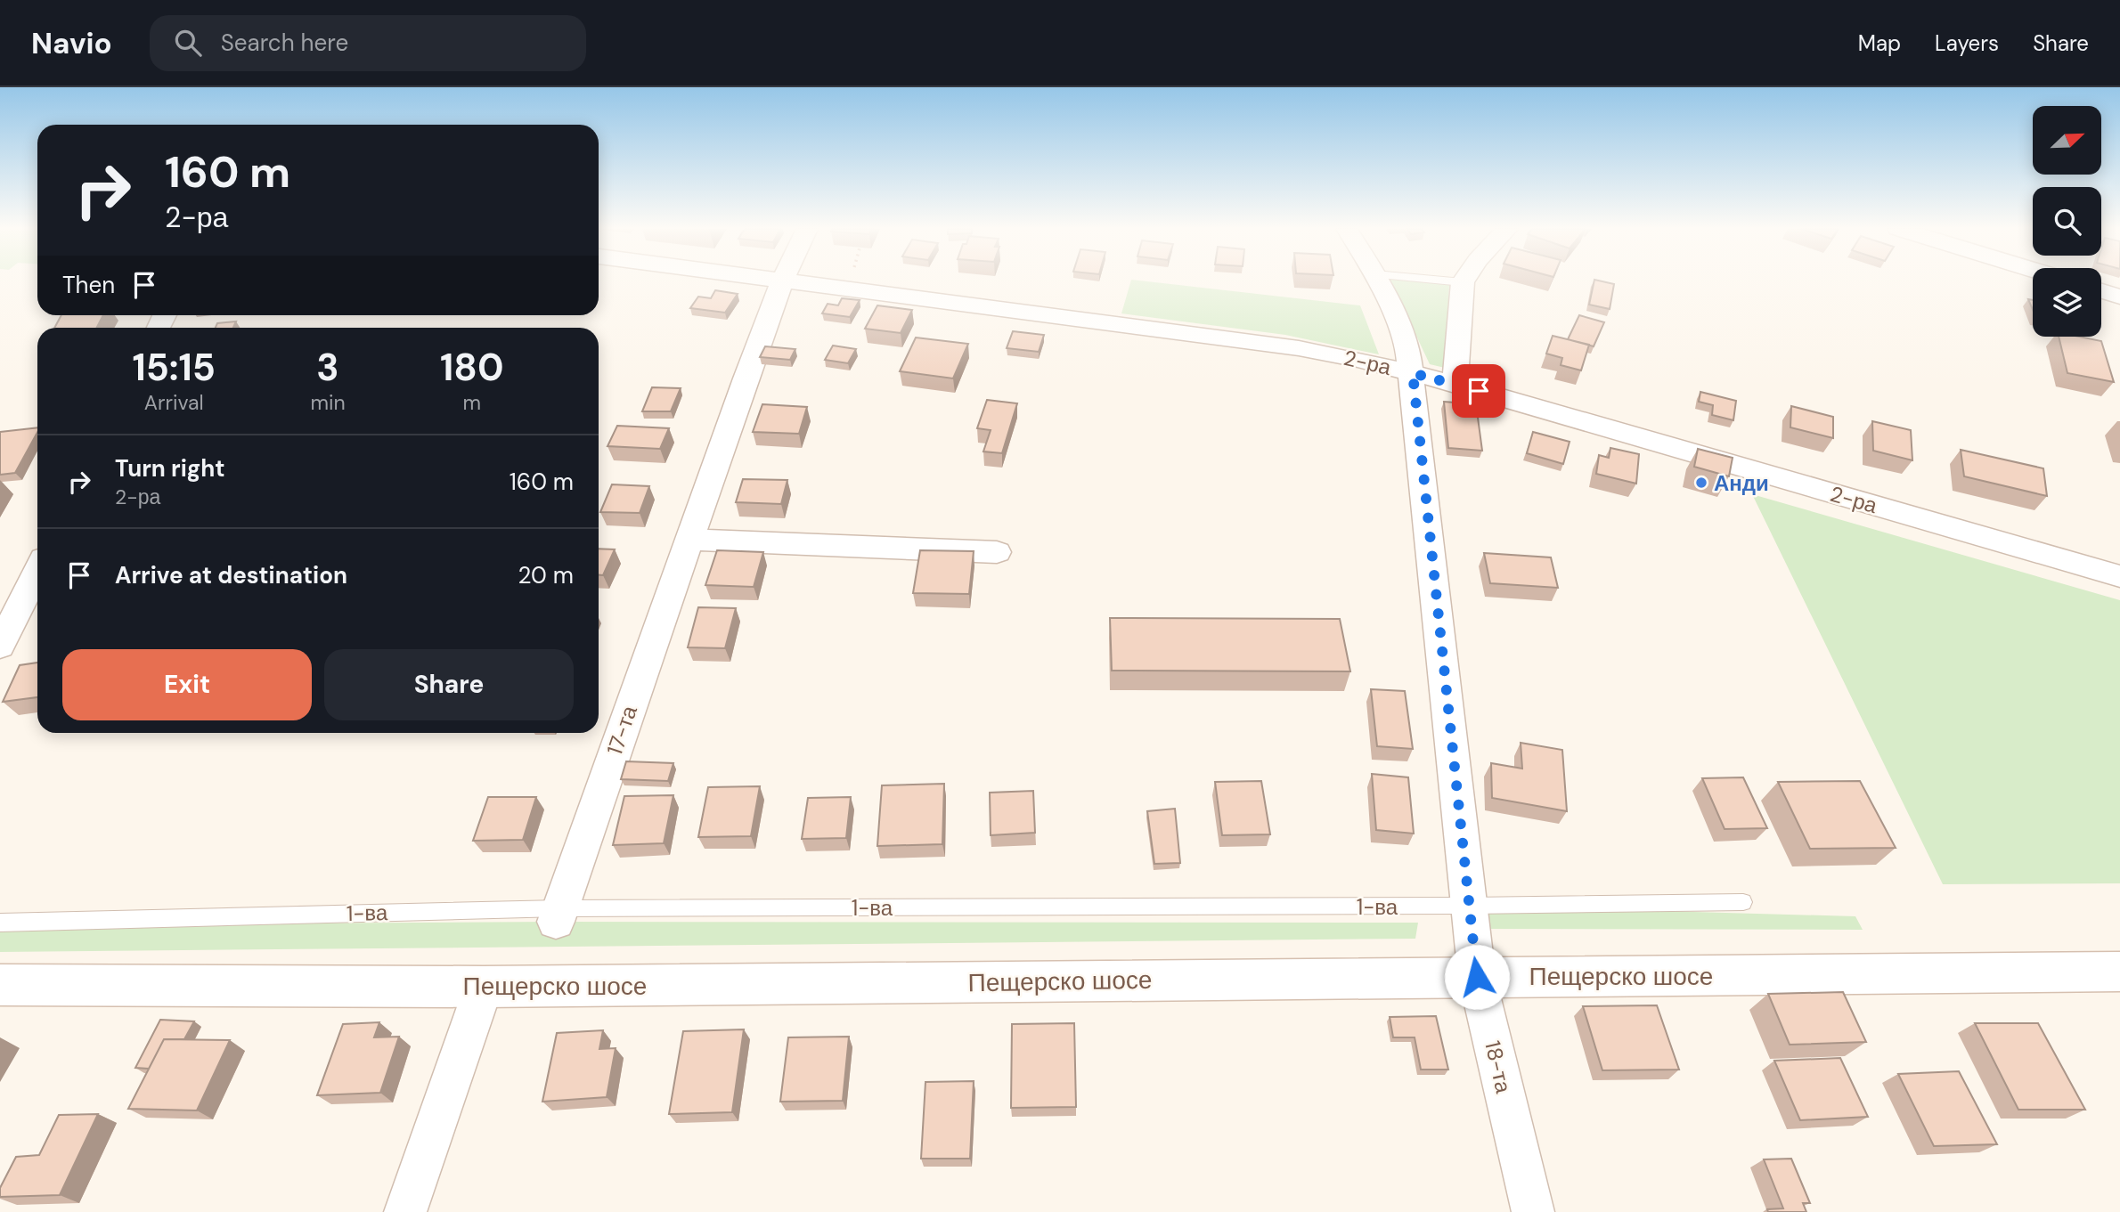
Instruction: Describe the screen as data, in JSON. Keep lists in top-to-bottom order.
{
  "streets": {
    "main road": ["Пещерско шосе"],
    "street": ["2-ра", "17-та", "18-та"],
    "lane": ["1-ва"]
  },
  "crossings": [
    ["2-ра", "18-та"],
    ["17-та", "1-ва"],
    ["1-ва", "18-та"],
    ["Пещерско шосе", "18-та"]
  ],
  "places": ["Анди"],
  "north": "top right",
  "page": {
    "header": "Navio",
    "search": "Search here",
    "nav": ["Map", "Layers", "Share"],
    "turn": ["160 m", "2-ра"],
    "then": "Then",
    "eta": [
      "15:15",
      "Arrival",
      "3",
      "min",
      "180",
      "m"
    ],
    "list": [
      {
        "name": "Turn right",
        "note": "2-ра",
        "value": "160 m"
      },
      {
        "name": "Arrive at destination",
        "value": "20 m"
      }
    ],
    "buttons": ["Exit", "Share"]
  }
}
